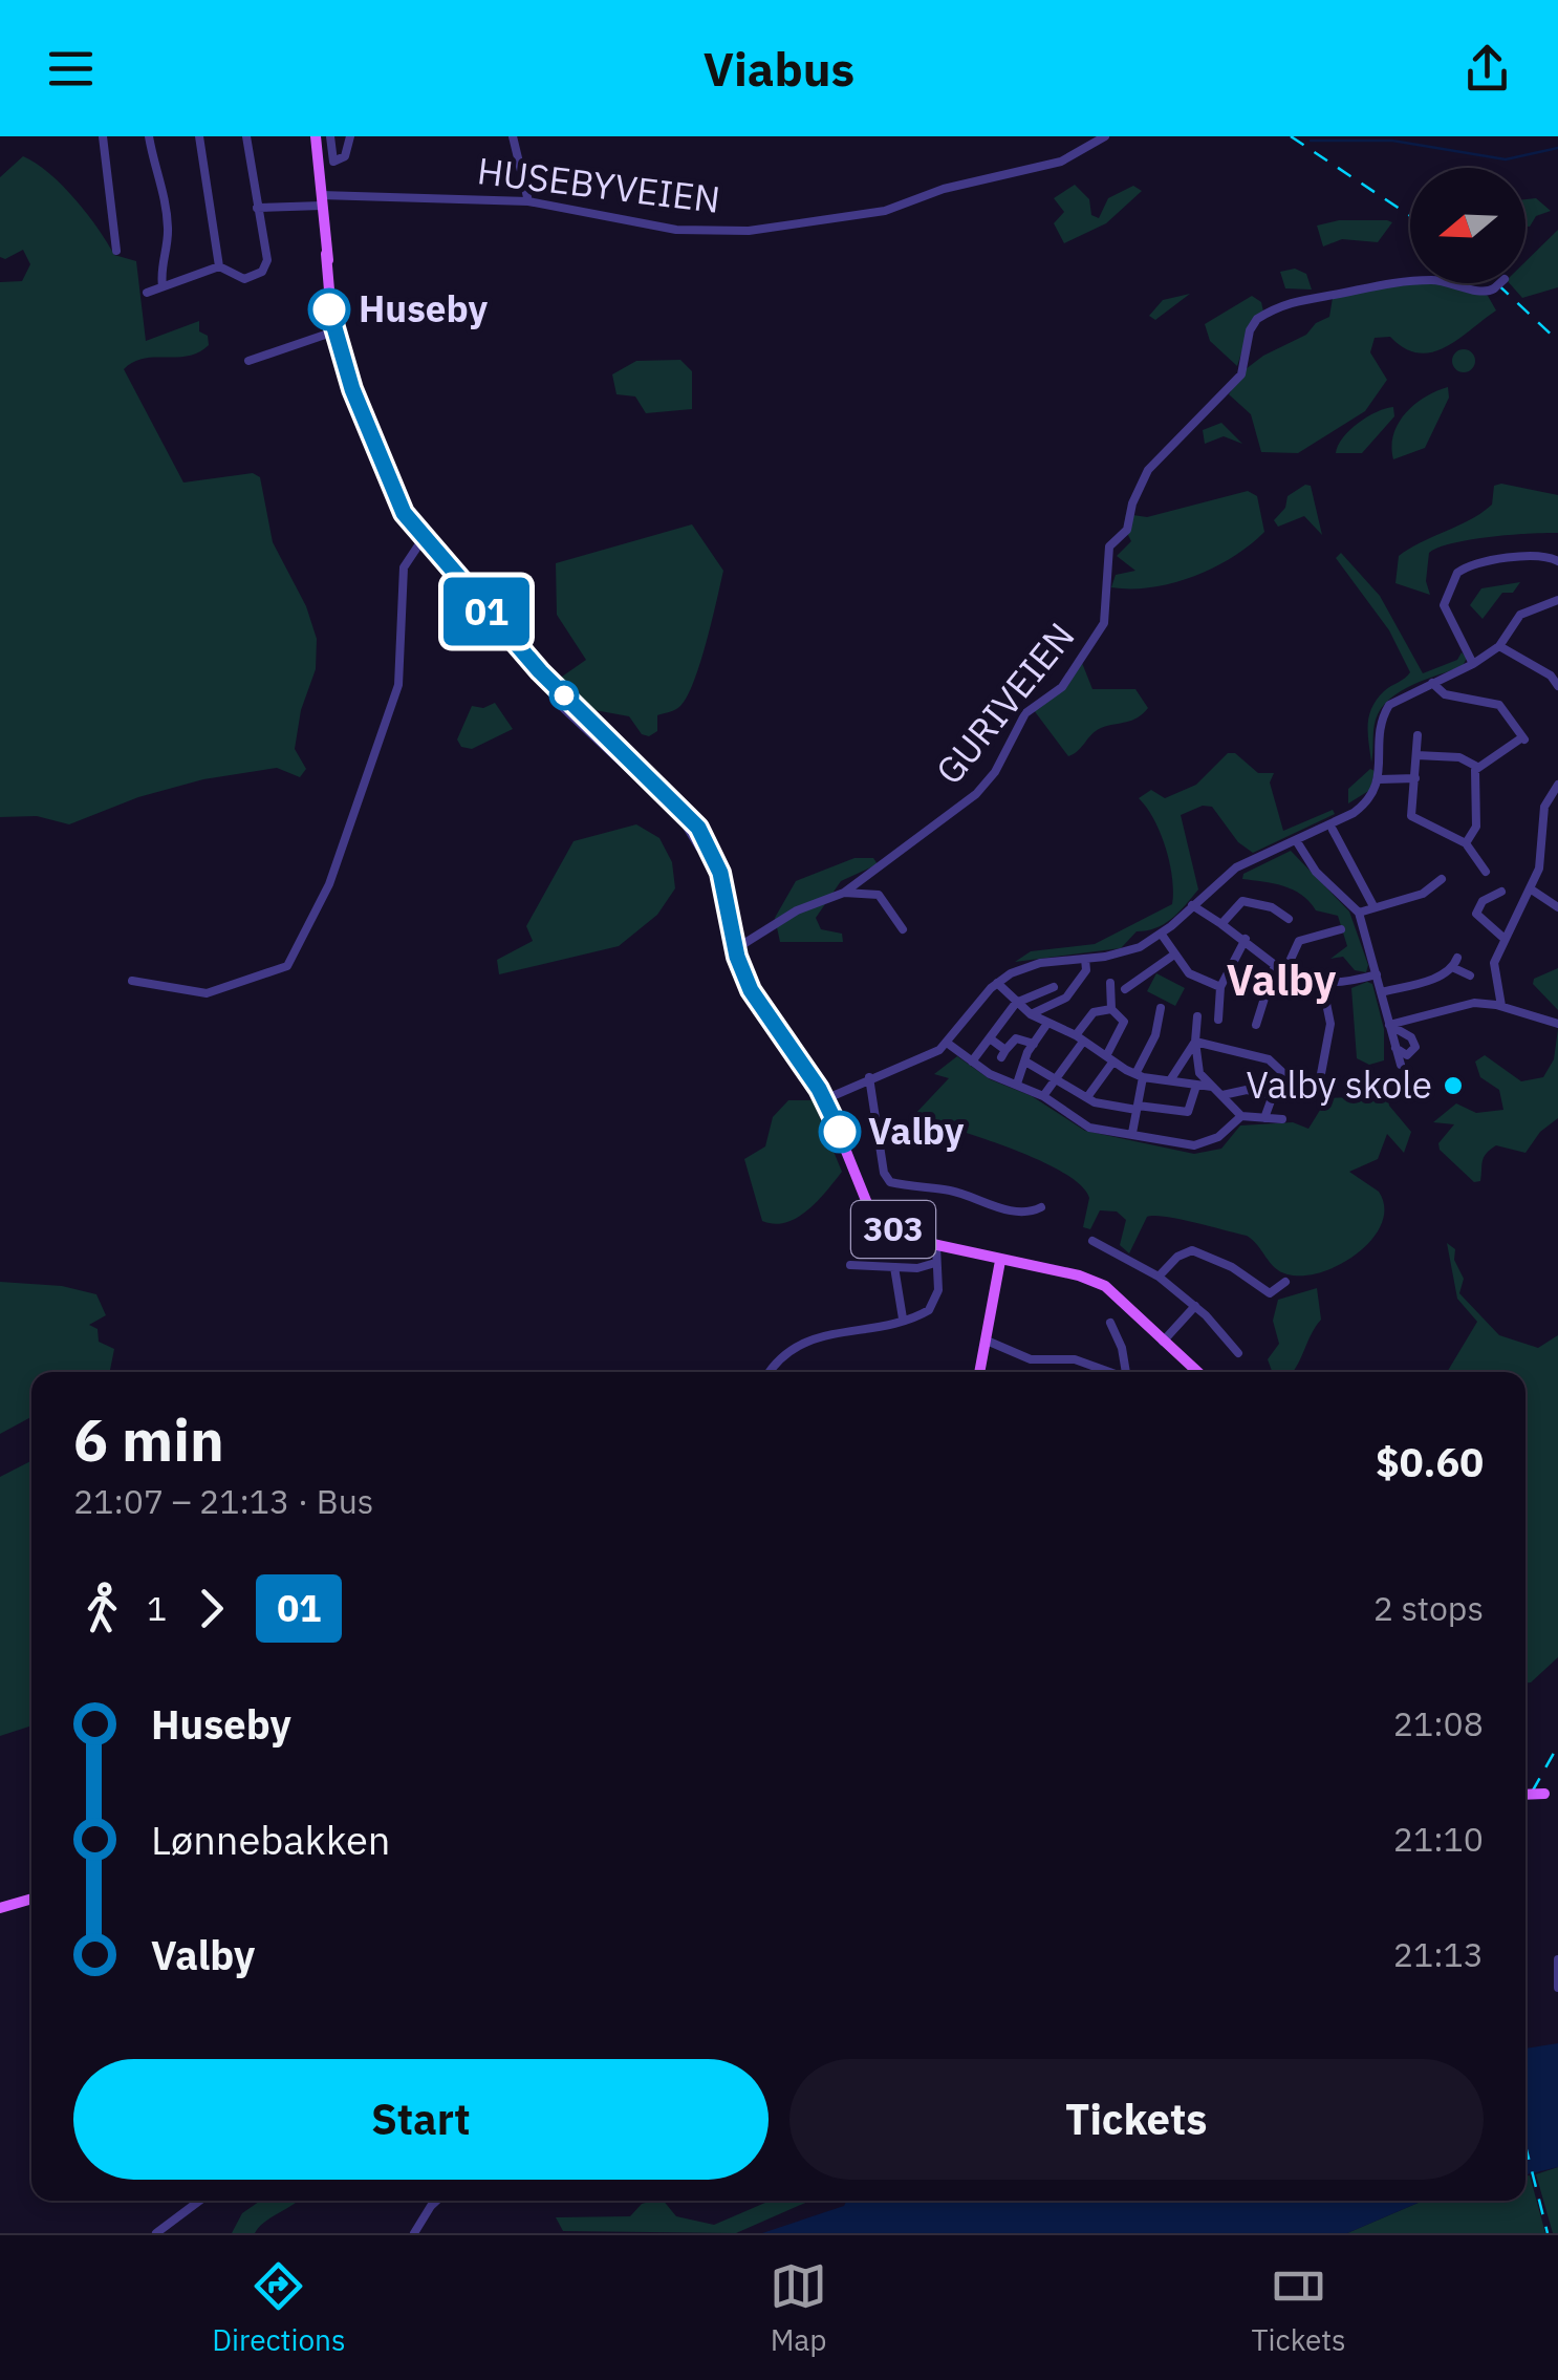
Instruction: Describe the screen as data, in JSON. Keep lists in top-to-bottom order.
{
  "streets": {
    "main road": ["303"],
    "street": ["HUSEBYVEIEN", "GURIVEIEN"]
  },
  "crossings": [
    ["HUSEBYVEIEN", "303"],
    ["GURIVEIEN", "303"]
  ],
  "districts": ["Valby"],
  "places": ["Huseby", "Valby skole", "Valby"],
  "lines": ["bus line 01"],
  "north": "left",
  "page": {
    "header": "Viabus",
    "on_map": "01",
    "heading": ["6 min", "21:07 – 21:13 · Bus", "$0.60"],
    "legs": ["1", "01", "2 stops"],
    "list": [
      {
        "name": "Huseby",
        "value": "21:08"
      },
      {
        "name": "Lønnebakken",
        "value": "21:10"
      },
      {
        "name": "Valby",
        "value": "21:13"
      }
    ],
    "buttons": ["Start", "Tickets"],
    "tabs": ["Directions", "Map", "Tickets"]
  }
}
